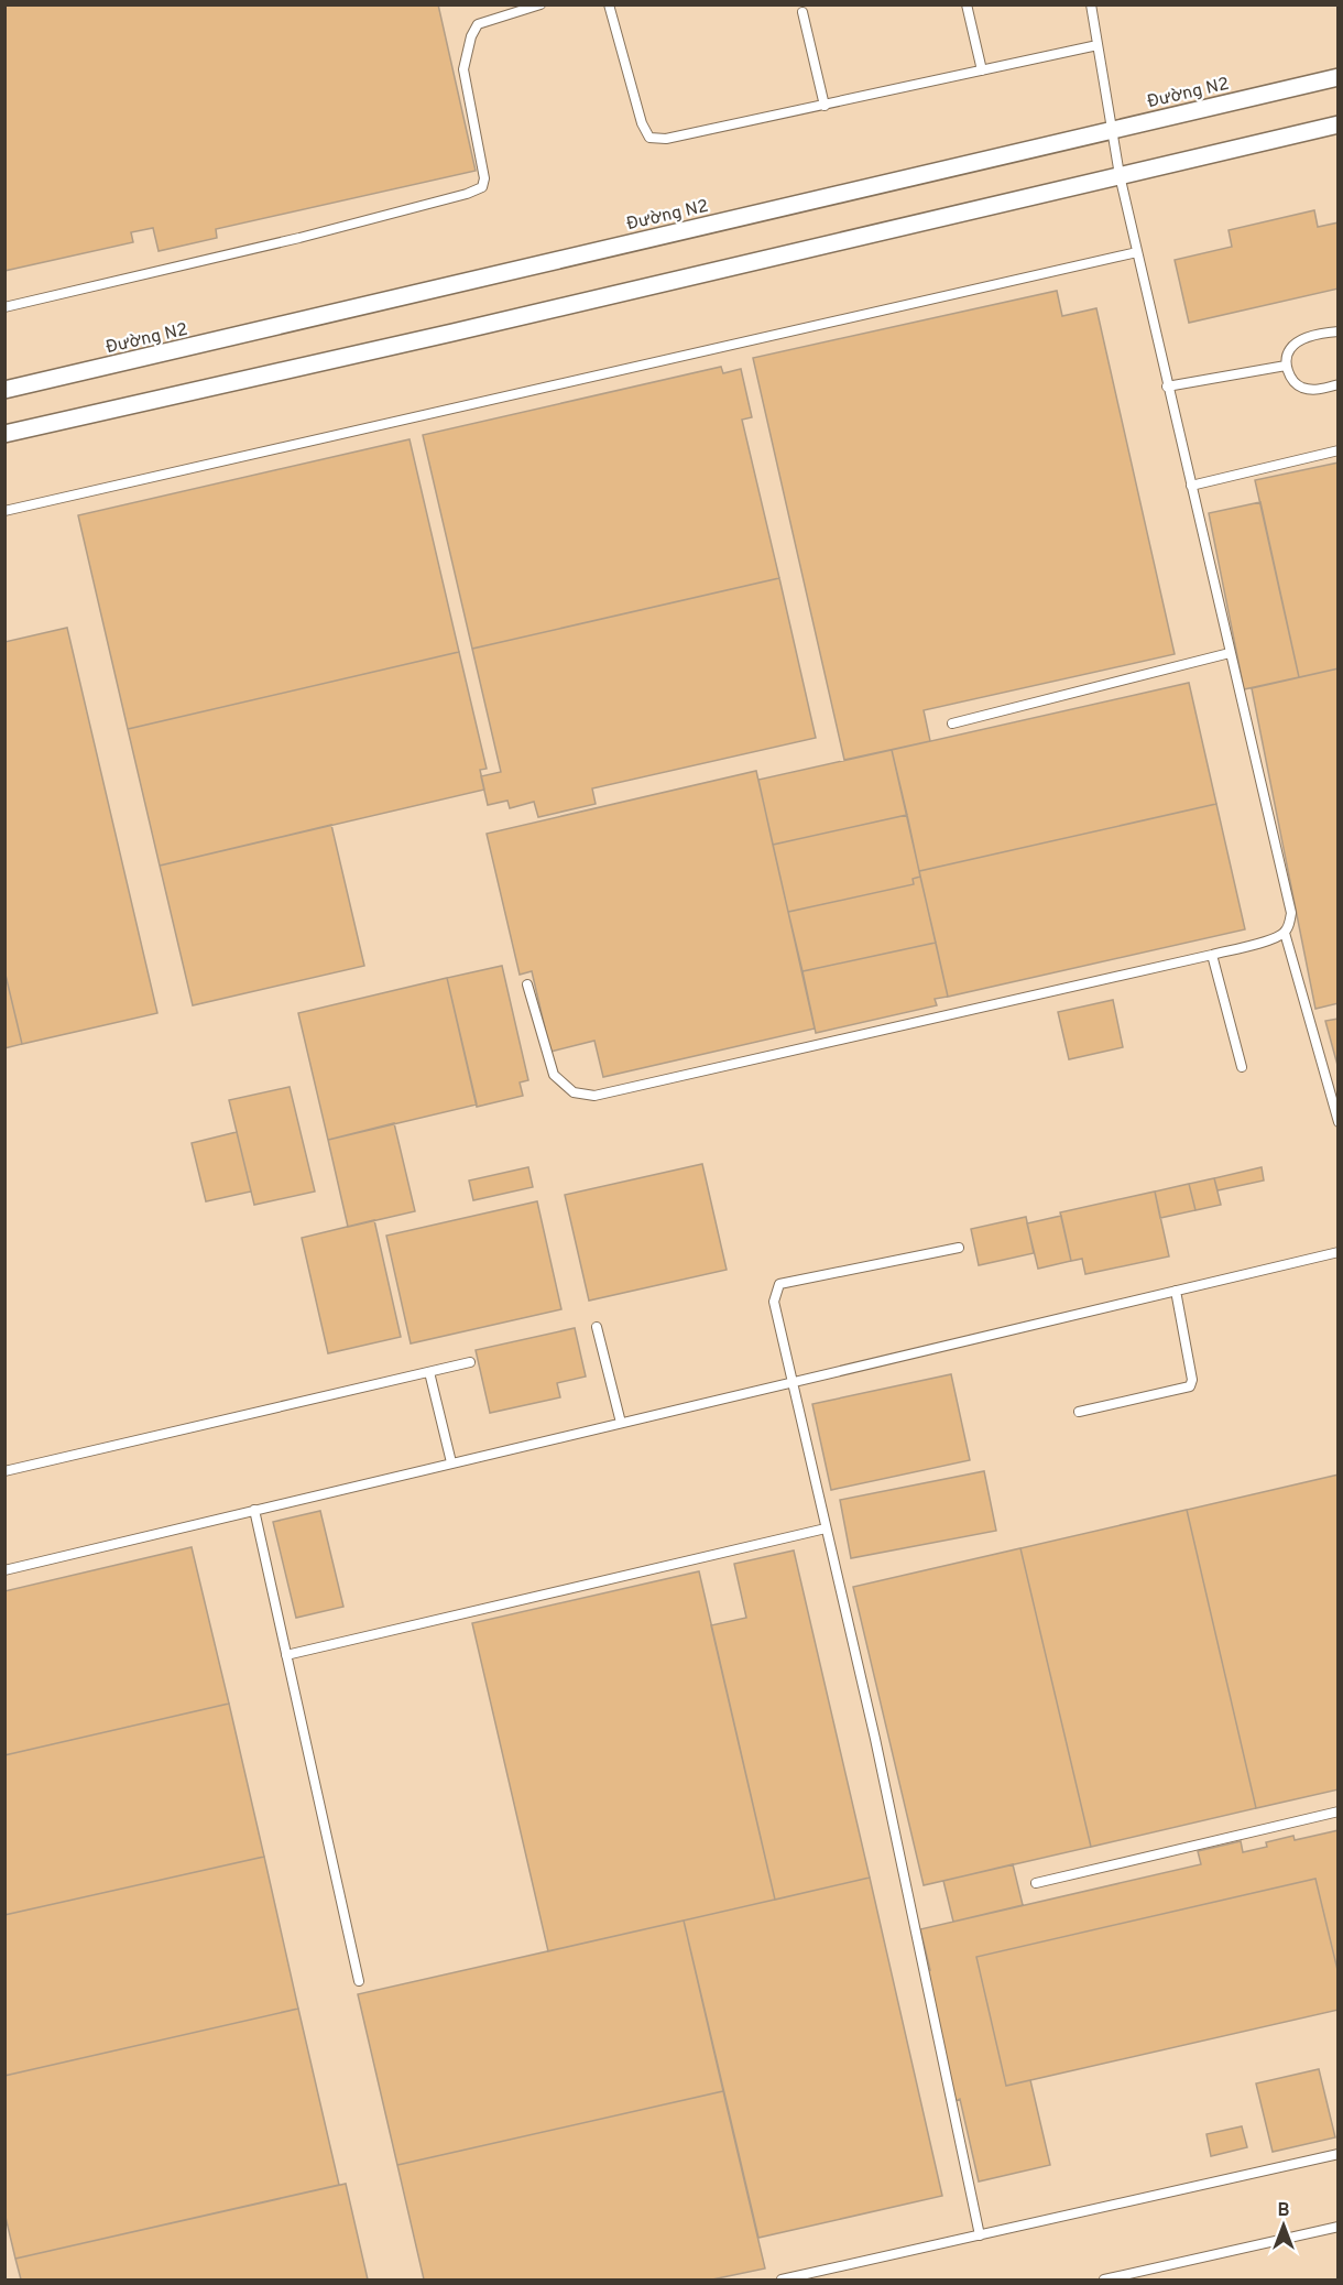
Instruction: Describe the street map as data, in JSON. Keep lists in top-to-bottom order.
{
  "streets": {
    "street": ["Đường N2"]
  },
  "north": "top"
}
